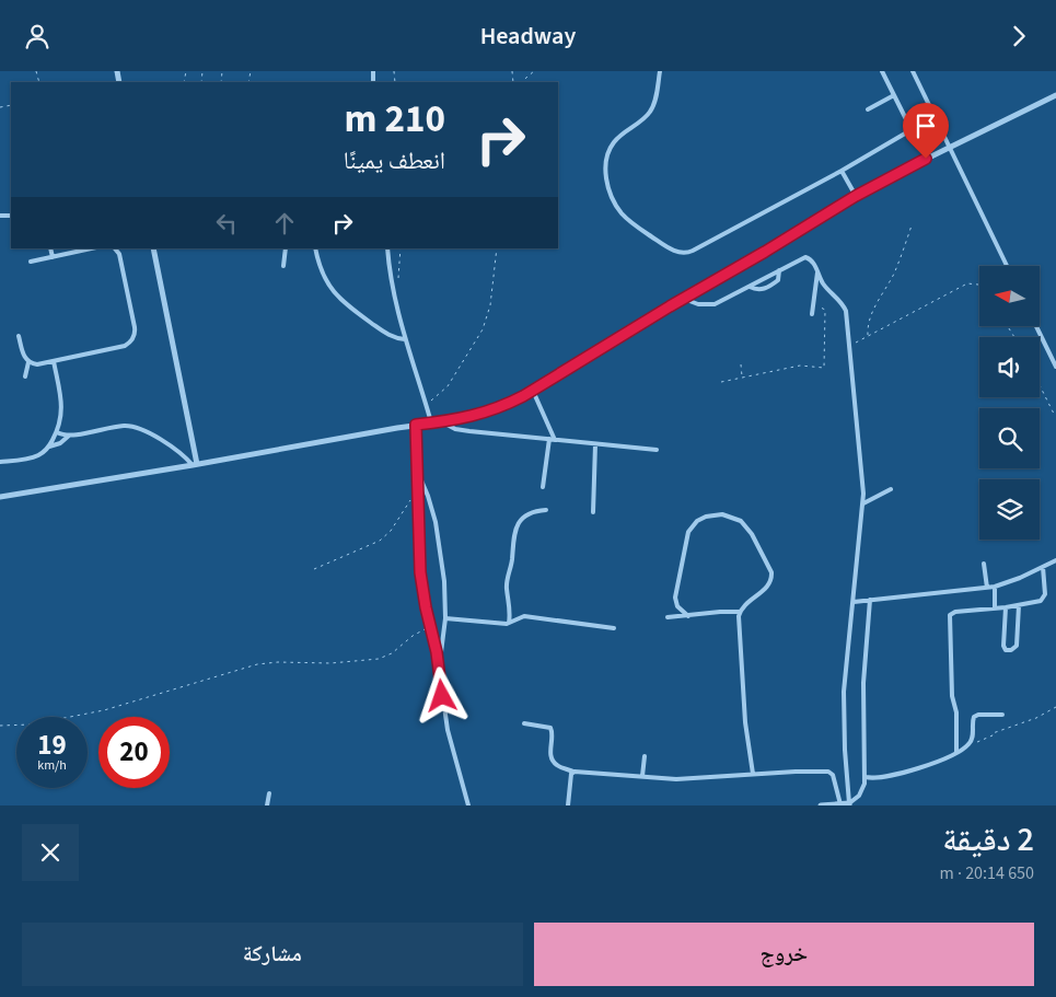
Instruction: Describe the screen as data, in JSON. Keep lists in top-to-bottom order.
{
  "north": "left",
  "page": {
    "header": "Headway",
    "turn": ["210 m", "انعطف يمينًا"],
    "speed": "19 km/h",
    "limit": "20",
    "heading": ["2 دقيقة", "650 m · 20:14"],
    "buttons": ["خروج", "مشاركة"]
  }
}
